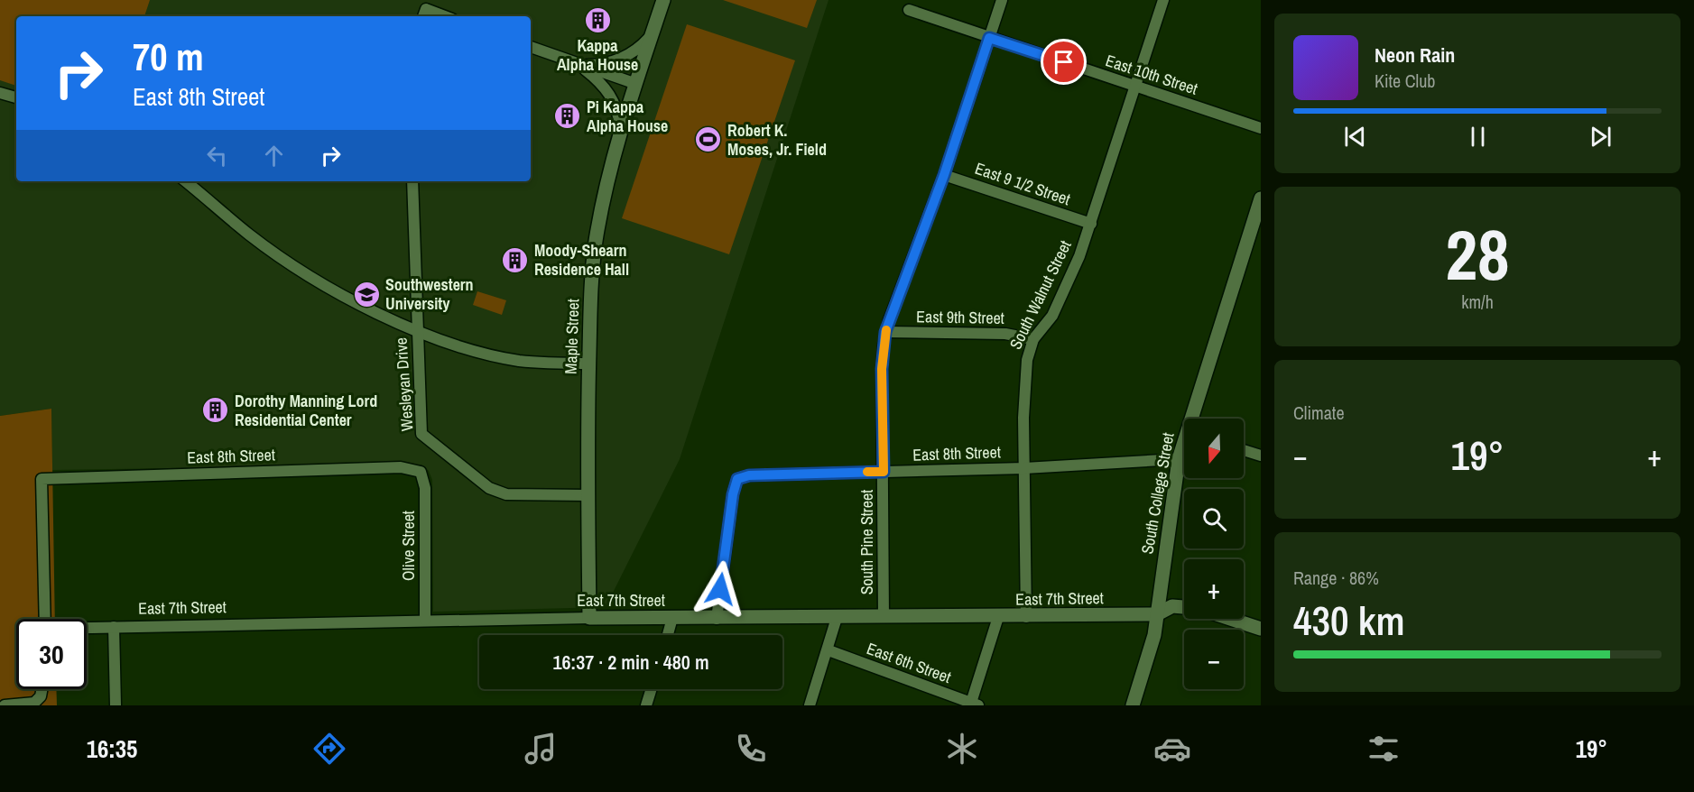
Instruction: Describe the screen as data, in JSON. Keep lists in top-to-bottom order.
{
  "streets": {
    "street": [
      "East 10th Street",
      "East 9 1/2 Street",
      "South Walnut Street",
      "East 9th Street",
      "Maple Street",
      "Wesleyan Drive",
      "East 8th Street",
      "South College Street",
      "South Pine Street",
      "Olive Street",
      "East 7th Street",
      "East 6th Street"
    ]
  },
  "crossings": [
    ["East 10th Street", "South Walnut Street"],
    ["East 10th Street", "South Pine Street"],
    ["East 9 1/2 Street", "South Walnut Street"],
    ["East 9 1/2 Street", "South Pine Street"],
    ["South Walnut Street", "East 9th Street"],
    ["South Walnut Street", "East 8th Street"],
    ["South Walnut Street", "East 7th Street"],
    ["East 9th Street", "South Pine Street"],
    ["Maple Street", "Wesleyan Drive"],
    ["Maple Street", "East 7th Street"],
    ["East 8th Street", "South College Street"],
    ["East 8th Street", "South Pine Street"],
    ["East 8th Street", "Olive Street"],
    ["East 8th Street", "East 7th Street"],
    ["South College Street", "East 7th Street"],
    ["South Pine Street", "East 7th Street"],
    ["Olive Street", "East 7th Street"]
  ],
  "places": {
    "building": [
      "Kappa Alpha House",
      "Pi Kappa Alpha House",
      "Moody-Shearn Residence Hall",
      "Dorothy Manning Lord Residential Center"
    ],
    "sports": ["Robert K. Moses, Jr. Field"],
    "school or university": ["Southwestern University"]
  },
  "north": "bottom",
  "page": {
    "turn": ["70 m", "East 8th Street"],
    "song": ["Neon Rain", "Kite Club"],
    "tile": [
      ["28", "km/h"],
      "Climate",
      ["Range · 86%", "430 km"]
    ],
    "map_buttons": ["+", "−"],
    "heat": ["−", "19°", "+"],
    "limit": "30",
    "trip": "16:37 · 2 min · 480 m",
    "tabs": ["16:35", "19°"]
  }
}
